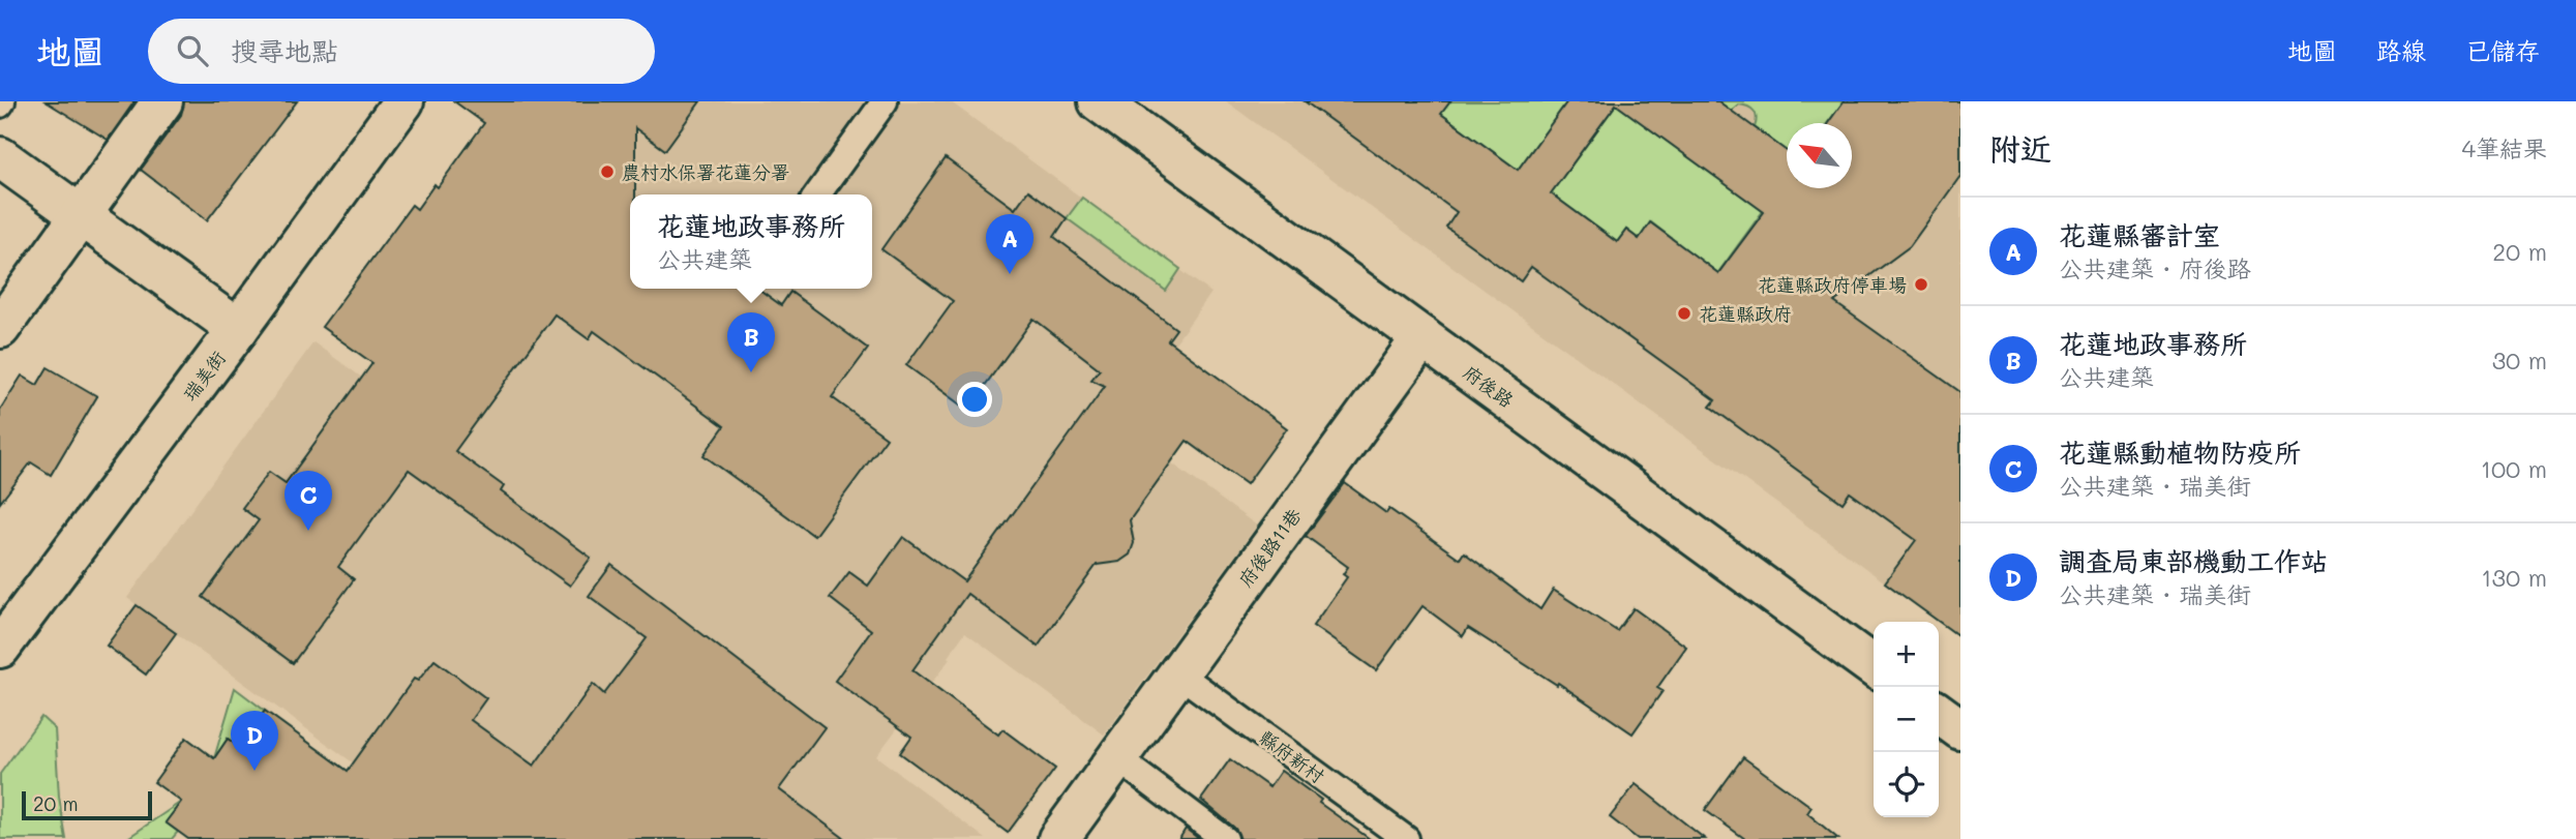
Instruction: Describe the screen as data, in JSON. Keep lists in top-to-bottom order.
{
  "streets": {
    "street": ["瑞美街", "府後路", "府後路11巷"],
    "lane": ["縣府新村"]
  },
  "crossings": [
    ["府後路", "府後路11巷"],
    ["府後路11巷", "縣府新村"]
  ],
  "places": ["農村水保署花蓮分署", "花蓮縣政府停車場", "花蓮縣政府"],
  "scale_bar": "20 m",
  "north": "top left",
  "page": {
    "header": "地圖",
    "search": "搜尋地點",
    "nav": ["地圖", "路線", "已儲存"],
    "heading": ["附近", "4筆結果"],
    "popup": ["花蓮地政事務所", "公共建築"],
    "list": [
      {
        "mark": "A",
        "name": "花蓮縣審計室",
        "note": "公共建築 · 府後路",
        "value": "20 m"
      },
      {
        "mark": "B",
        "name": "花蓮地政事務所",
        "note": "公共建築",
        "value": "30 m"
      },
      {
        "mark": "C",
        "name": "花蓮縣動植物防疫所",
        "note": "公共建築 · 瑞美街",
        "value": "100 m"
      },
      {
        "mark": "D",
        "name": "調查局東部機動工作站",
        "note": "公共建築 · 瑞美街",
        "value": "130 m"
      }
    ],
    "pins": [
      "A",
      "B",
      "C",
      "D"
    ],
    "map_buttons": ["+", "−"],
    "scale": "20 m"
  }
}
